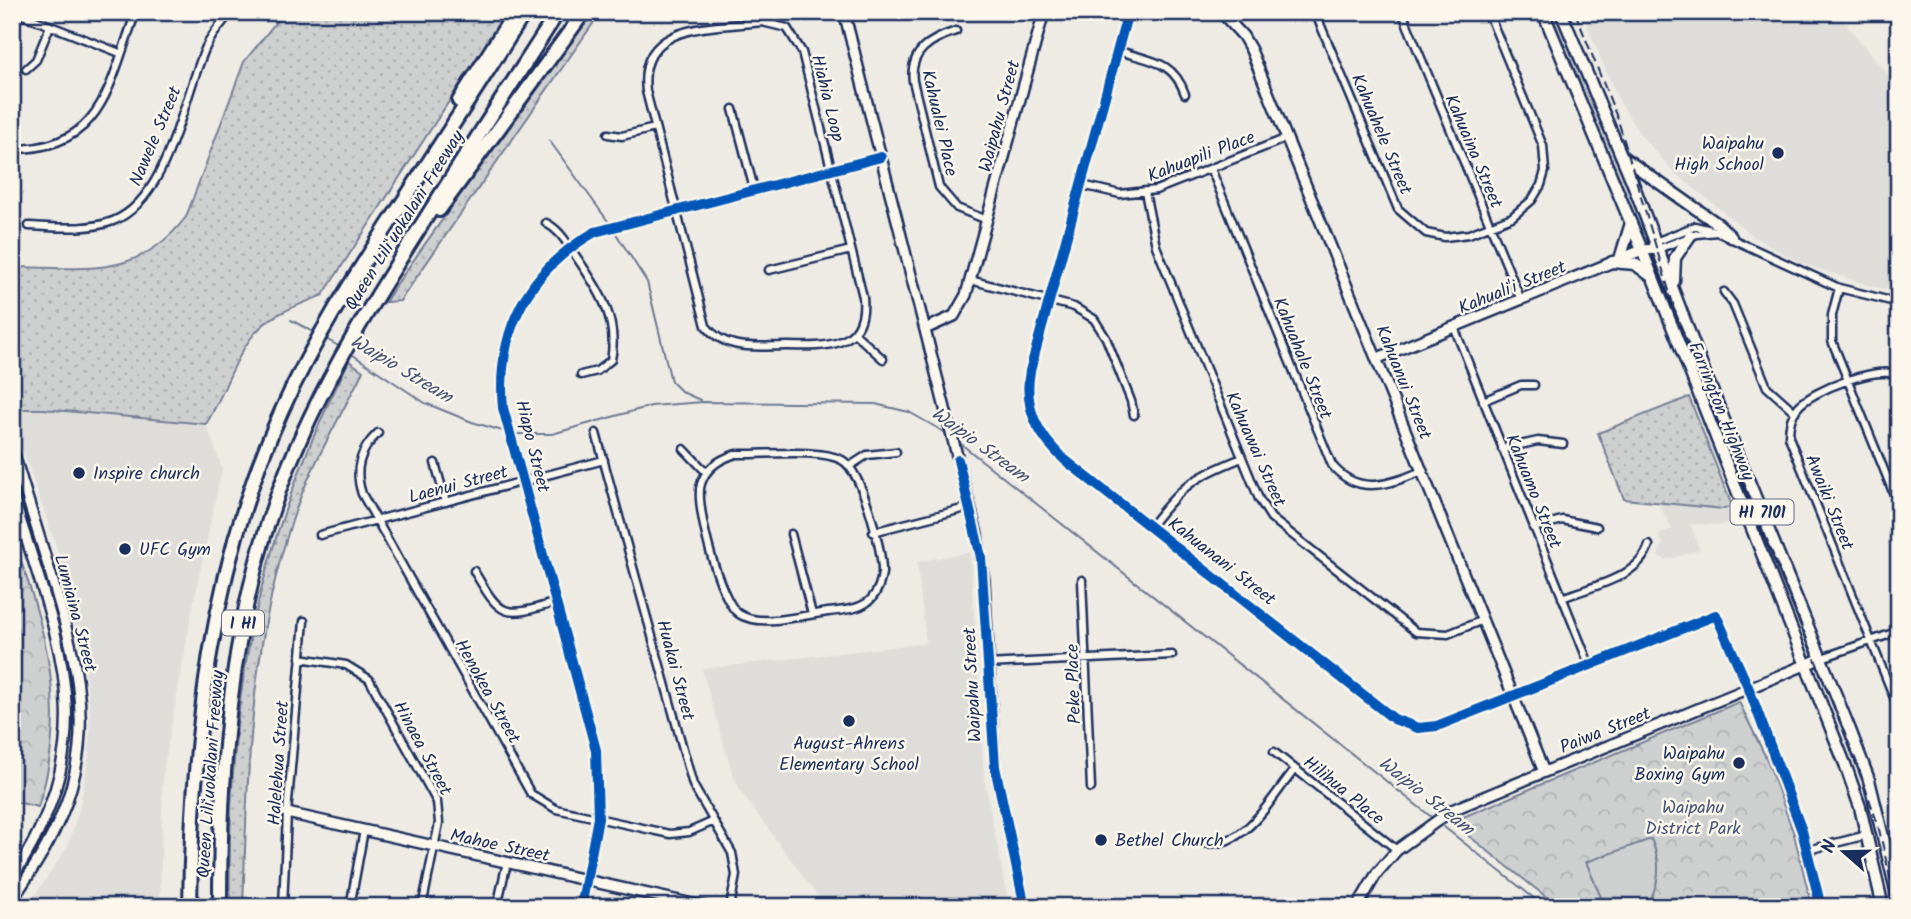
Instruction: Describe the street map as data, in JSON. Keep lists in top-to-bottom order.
{
  "streets": {
    "highway": ["Queen Liliʻuokalani Freeway", "I H1"],
    "main road": ["Farrington Highway", "HI 7101"],
    "street": [
      "Hiahia Loop",
      "Waipahu Street",
      "Kahualei Place",
      "Kahuahele Street",
      "Nawele Street",
      "Kahuaina Street",
      "Kahuapili Place",
      "Kahuali'i Street",
      "Kahuahale Street",
      "Kahuanui Street",
      "Hiapo Street",
      "Kahuawai Street",
      "Laenui Street",
      "Kahuamo Street",
      "Awaiki Street",
      "Kahuanani Street",
      "Lumiaina Street",
      "Huakai Street",
      "Peke Place",
      "Henokea Street",
      "Paiwa Street",
      "Hinaea Street",
      "Halelehua Street",
      "Hilihua Place",
      "Mahoe Street"
    ]
  },
  "crossings": [
    ["Hiahia Loop", "Hiapo Street"],
    ["Waipahu Street", "Kahualei Place"],
    ["Waipahu Street", "Hiapo Street"],
    ["Kahuahele Street", "Kahuaina Street"],
    ["Kahuaina Street", "Kahuali'i Street"],
    ["Kahuapili Place", "Kahuahale Street"],
    ["Kahuapili Place", "Kahuanui Street"],
    ["Kahuapili Place", "Kahuawai Street"],
    ["Kahuapili Place", "Kahuanani Street"],
    ["Kahuali'i Street", "Kahuanui Street"],
    ["Kahuali'i Street", "Farrington Highway"],
    ["Kahuali'i Street", "Kahuamo Street"],
    ["Kahuahale Street", "Kahuanui Street"],
    ["Kahuanui Street", "Kahuawai Street"],
    ["Kahuanui Street", "Kahuanani Street"],
    ["Kahuanui Street", "Paiwa Street"],
    ["Farrington Highway", "Paiwa Street"],
    ["Hiapo Street", "Laenui Street"],
    ["Hiapo Street", "Henokea Street"],
    ["Hiapo Street", "Mahoe Street"],
    ["Laenui Street", "Huakai Street"],
    ["Laenui Street", "Henokea Street"],
    ["Kahuamo Street", "Kahuanani Street"],
    ["Awaiki Street", "Paiwa Street"],
    ["Kahuanani Street", "Paiwa Street"],
    ["Huakai Street", "Henokea Street"],
    ["Paiwa Street", "Hilihua Place"],
    ["Hinaea Street", "Halelehua Street"],
    ["Hinaea Street", "Mahoe Street"],
    ["Halelehua Street", "Mahoe Street"]
  ],
  "water": ["Waipio Stream"],
  "parks": ["Waipahu District Park"],
  "places": [
    "Waipahu High School",
    "Inspire church",
    "UFC Gym",
    "August-Ahrens Elementary School",
    "Waipahu Boxing Gym",
    "Bethel Church"
  ],
  "north": "left"
}
